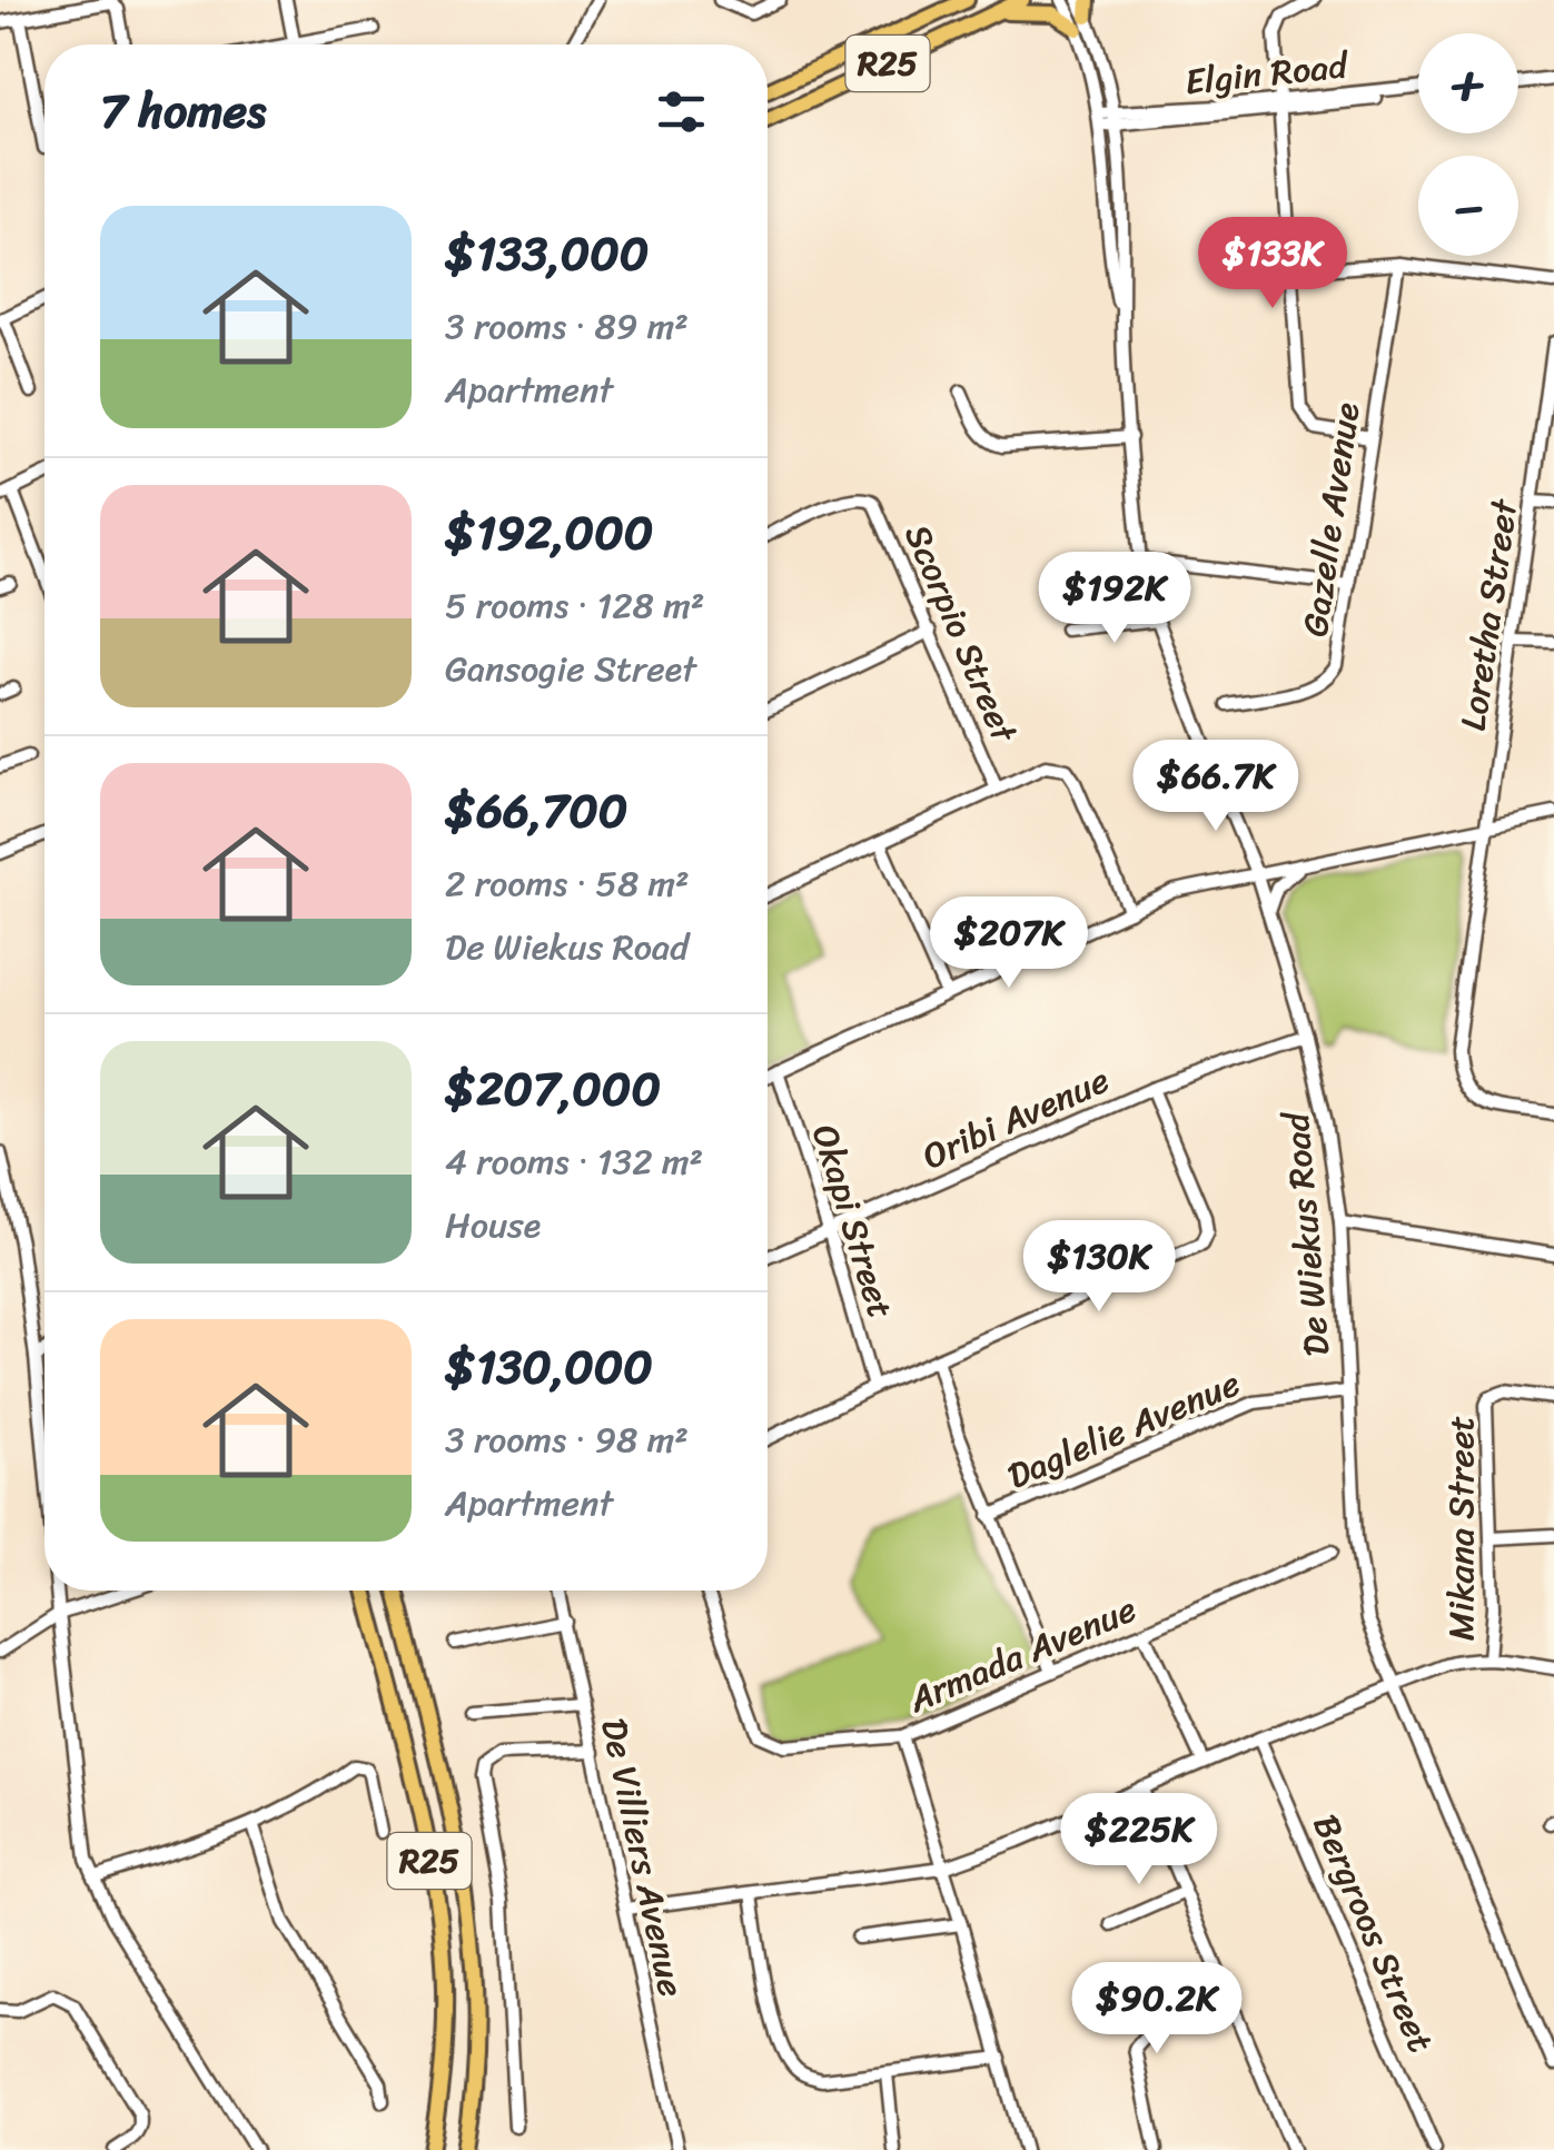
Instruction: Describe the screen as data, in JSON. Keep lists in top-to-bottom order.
{
  "streets": {
    "main road": ["R25"],
    "street": [
      "Elgin Road",
      "Gazelle Avenue",
      "Loretha Street",
      "Scorpio Street",
      "Oribi Avenue",
      "Okapi Street",
      "De Wiekus Road",
      "Daglelie Avenue",
      "Mikana Street",
      "Armada Avenue",
      "De Villiers Avenue",
      "Bergroos Street"
    ]
  },
  "crossings": [
    ["Elgin Road", "De Wiekus Road"],
    ["Oribi Avenue", "Okapi Street"],
    ["Oribi Avenue", "De Wiekus Road"],
    ["De Wiekus Road", "Daglelie Avenue"]
  ],
  "page": {
    "map_buttons": ["+", "−"],
    "heading": "7 homes",
    "list": [
      {
        "name": "$133,000",
        "note": "3 rooms · 89 m² · Apartment"
      },
      {
        "name": "$192,000",
        "note": "5 rooms · 128 m² · Gansogie Street"
      },
      {
        "name": "$66,700",
        "note": "2 rooms · 58 m² · De Wiekus Road"
      },
      {
        "name": "$207,000",
        "note": "4 rooms · 132 m² · House"
      },
      {
        "name": "$130,000",
        "note": "3 rooms · 98 m² · Apartment"
      }
    ],
    "price": [
      "$133K",
      "$192K",
      "$66.7K",
      "$207K",
      "$130K",
      "$225K",
      "$90.2K"
    ]
  }
}
